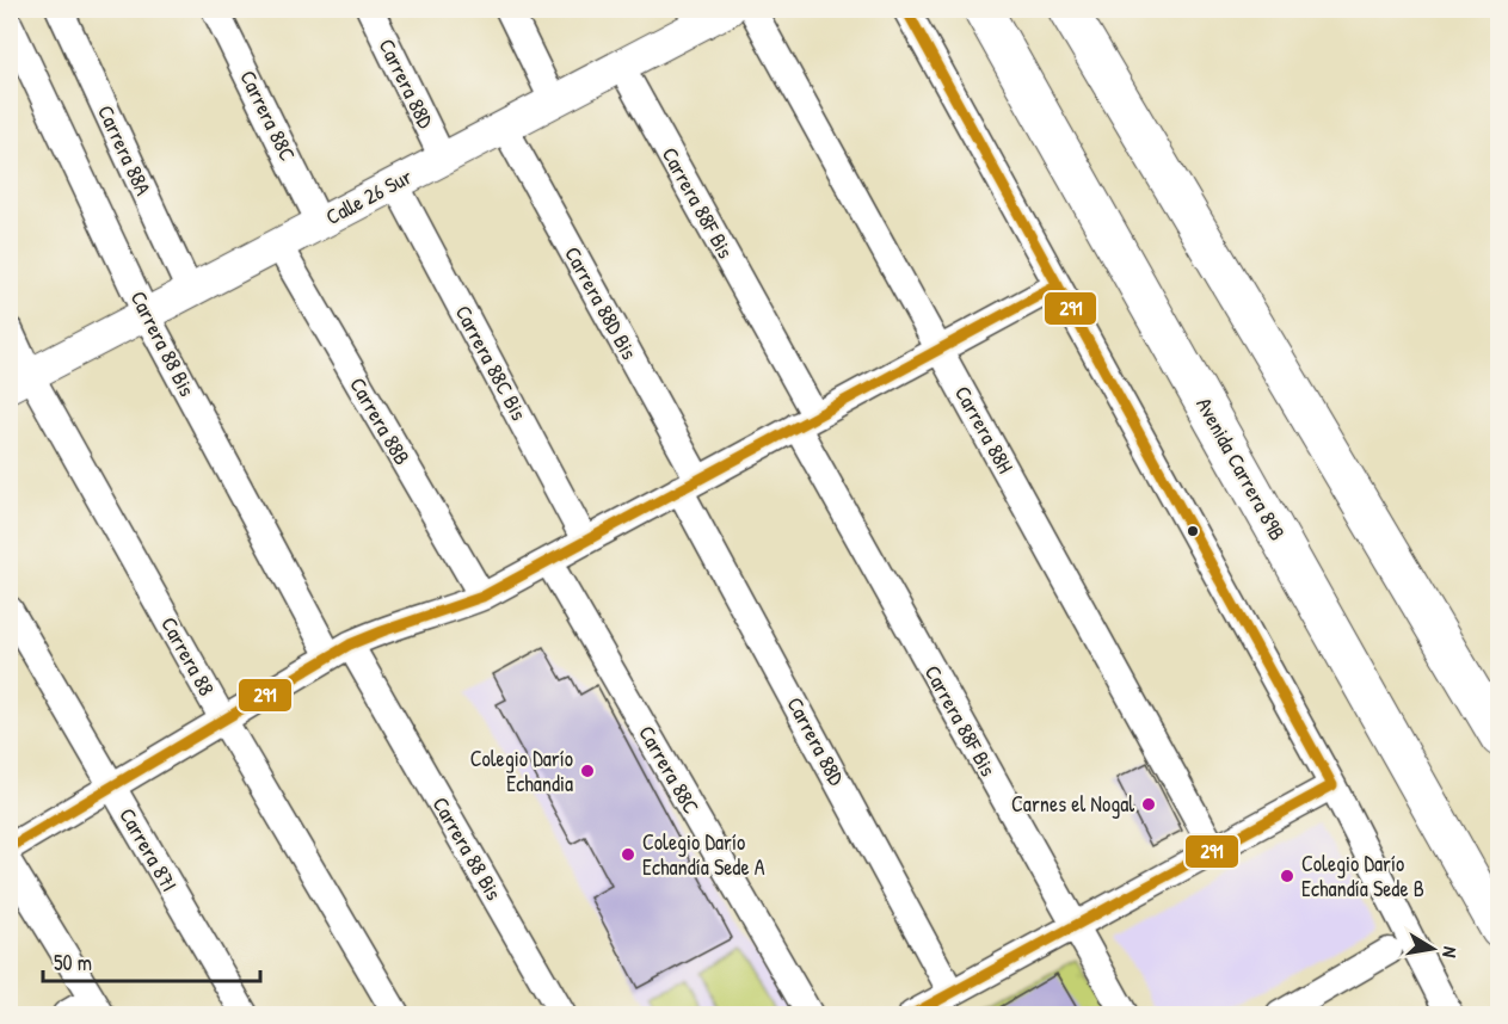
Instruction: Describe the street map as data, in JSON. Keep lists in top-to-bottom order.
{
  "streets": {
    "main road": ["Avenida Carrera 89B"],
    "street": [
      "Carrera 88D",
      "Carrera 88C",
      "Carrera 88A",
      "Calle 26 Sur",
      "Carrera 88F Bis",
      "Carrera 88D Bis",
      "Carrera 88 Bis",
      "Carrera 88C Bis",
      "Carrera 88B",
      "Carrera 88H",
      "Carrera 88",
      "Carrera 87I"
    ]
  },
  "crossings": [
    ["Carrera 88D", "Calle 26 Sur"],
    ["Carrera 88D", "Carrera 88D Bis"],
    ["Carrera 88C", "Calle 26 Sur"],
    ["Carrera 88A", "Calle 26 Sur"],
    ["Calle 26 Sur", "Carrera 88F Bis"],
    ["Calle 26 Sur", "Carrera 88D Bis"],
    ["Calle 26 Sur", "Carrera 88 Bis"],
    ["Calle 26 Sur", "Carrera 88C Bis"],
    ["Calle 26 Sur", "Carrera 88B"],
    ["Calle 26 Sur", "Carrera 88"]
  ],
  "places": [
    "Colegio Darío Echandia",
    "Carnes el Nogal",
    "Colegio Darío Echandía Sede A",
    "Colegio Darío Echandía Sede B"
  ],
  "lines": ["transit line 291"],
  "scale_bar": "50 m",
  "north": "right"
}
